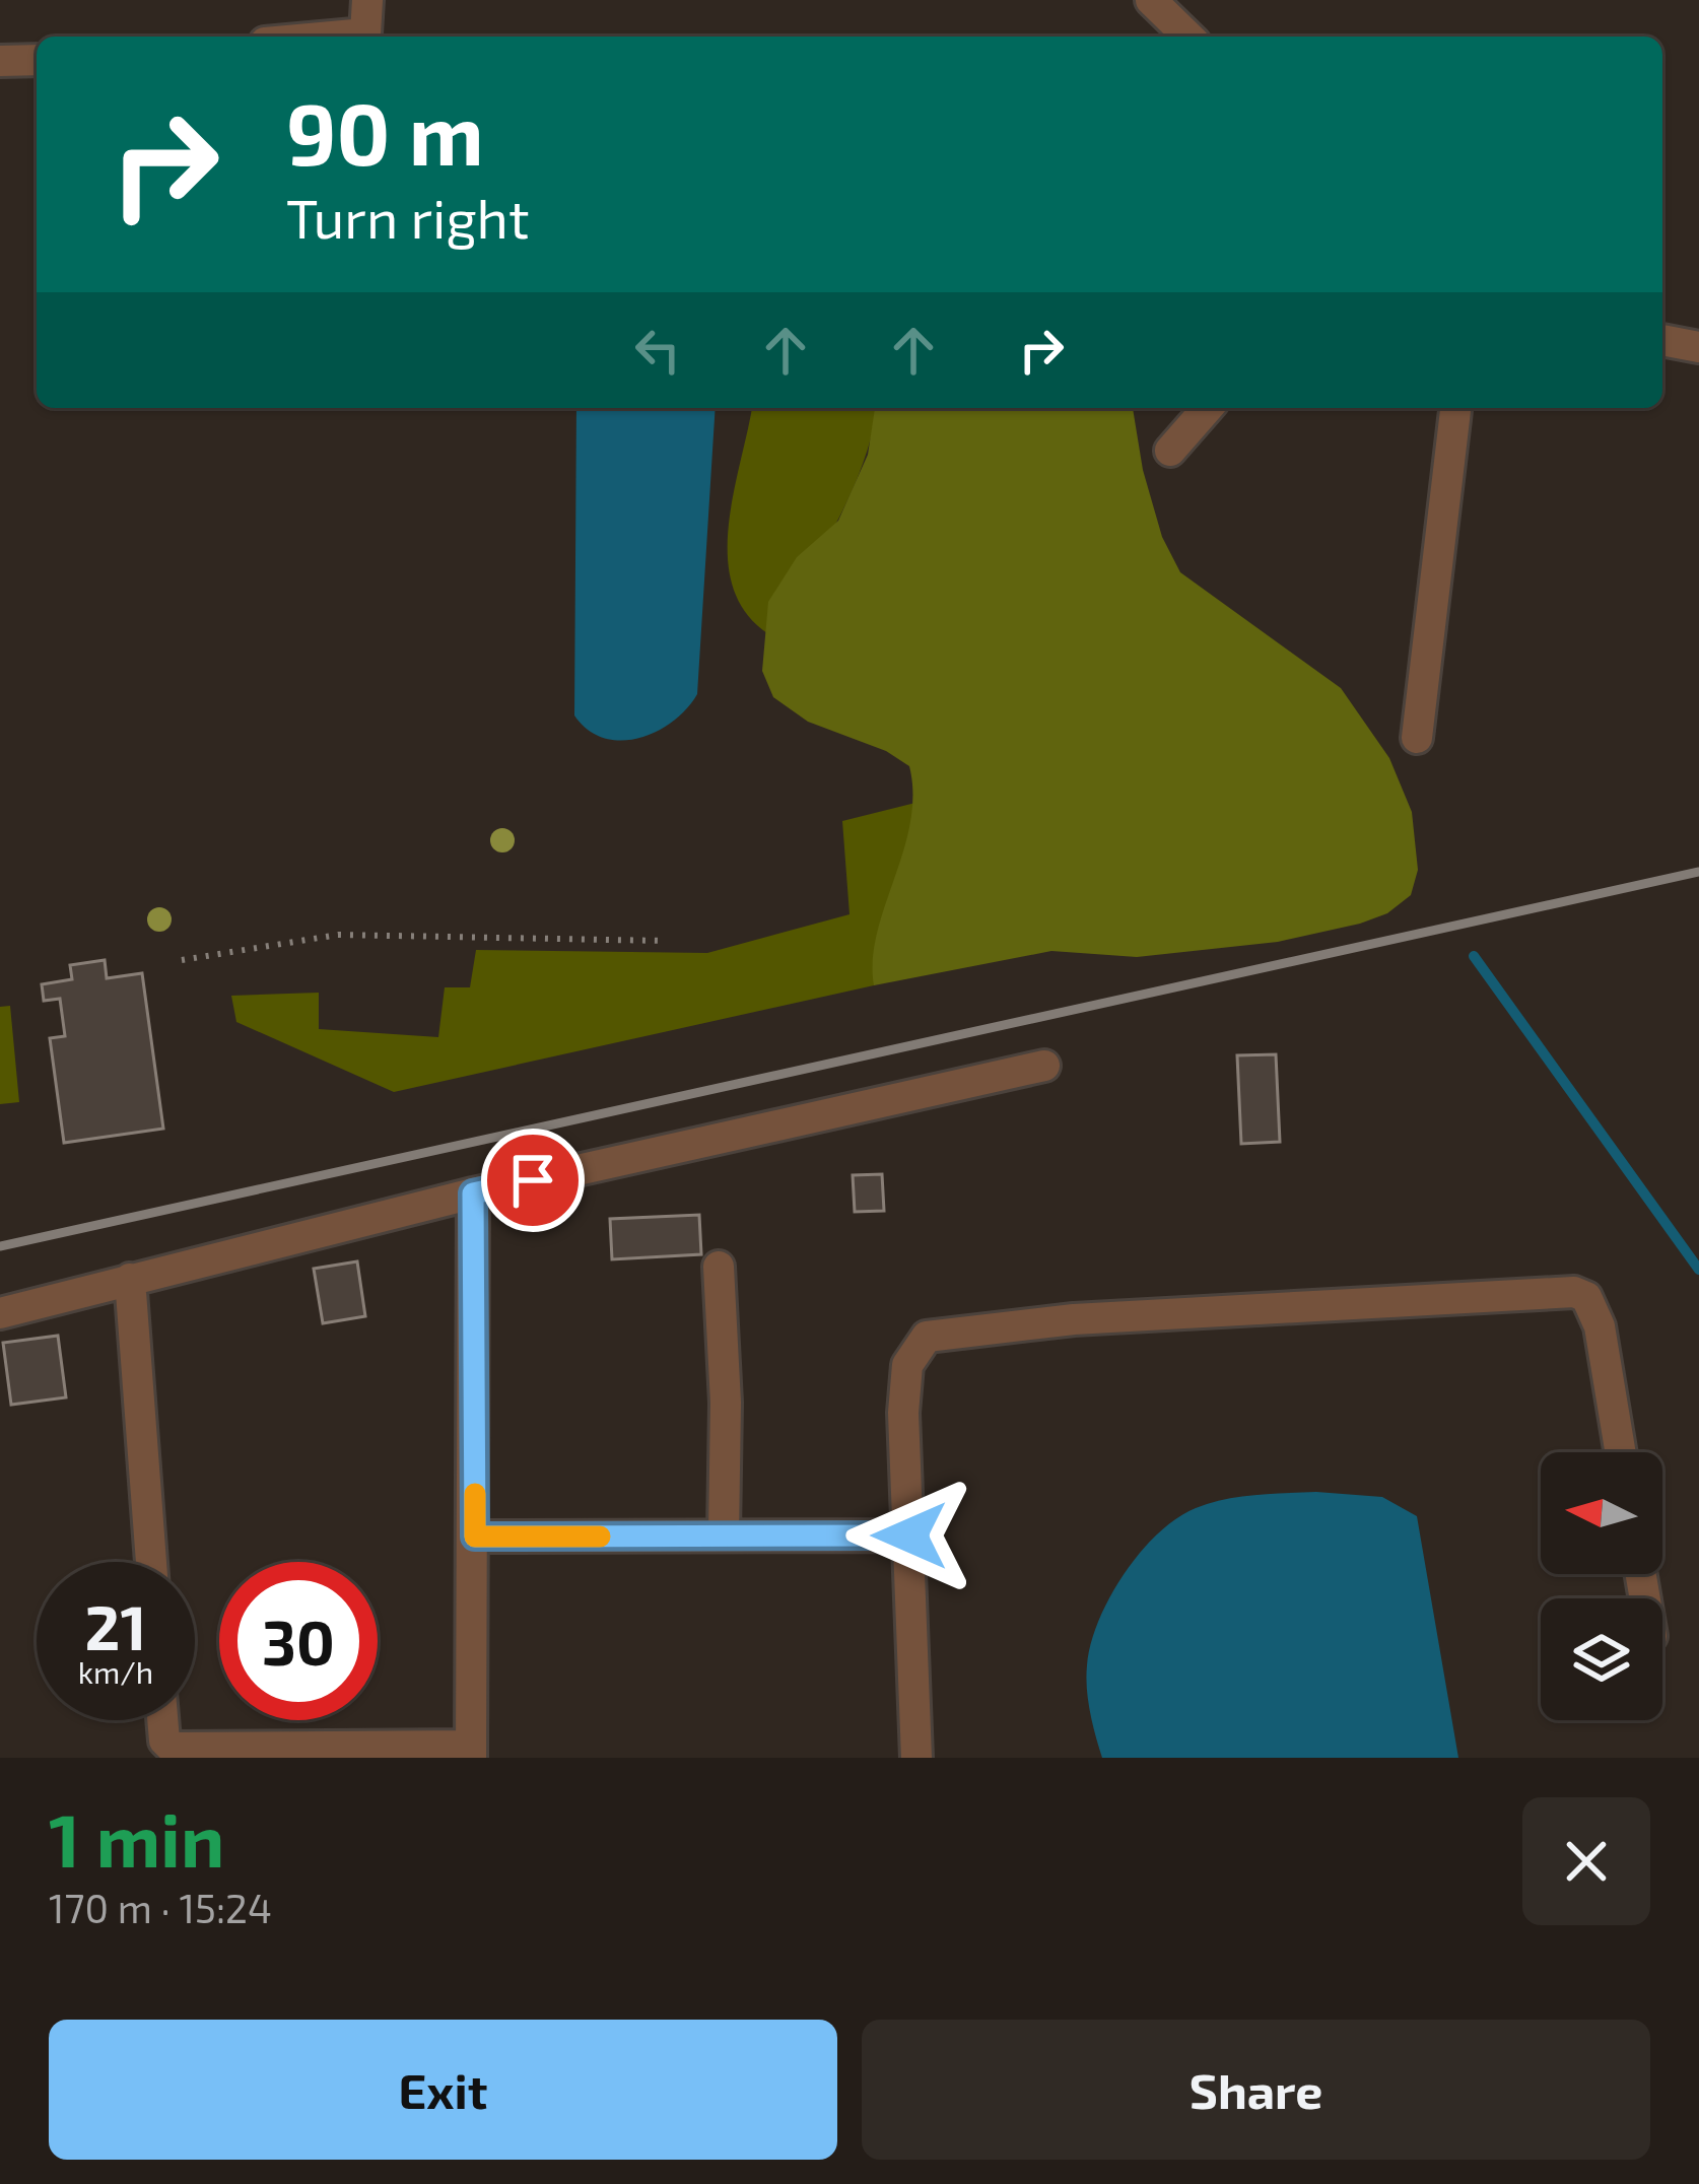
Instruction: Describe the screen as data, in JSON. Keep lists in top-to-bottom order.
{
  "north": "left",
  "page": {
    "turn": ["90 m", "Turn right"],
    "speed": "21 km/h",
    "limit": "30",
    "heading": ["1 min", "170 m · 15:24"],
    "buttons": ["Exit", "Share"]
  }
}
